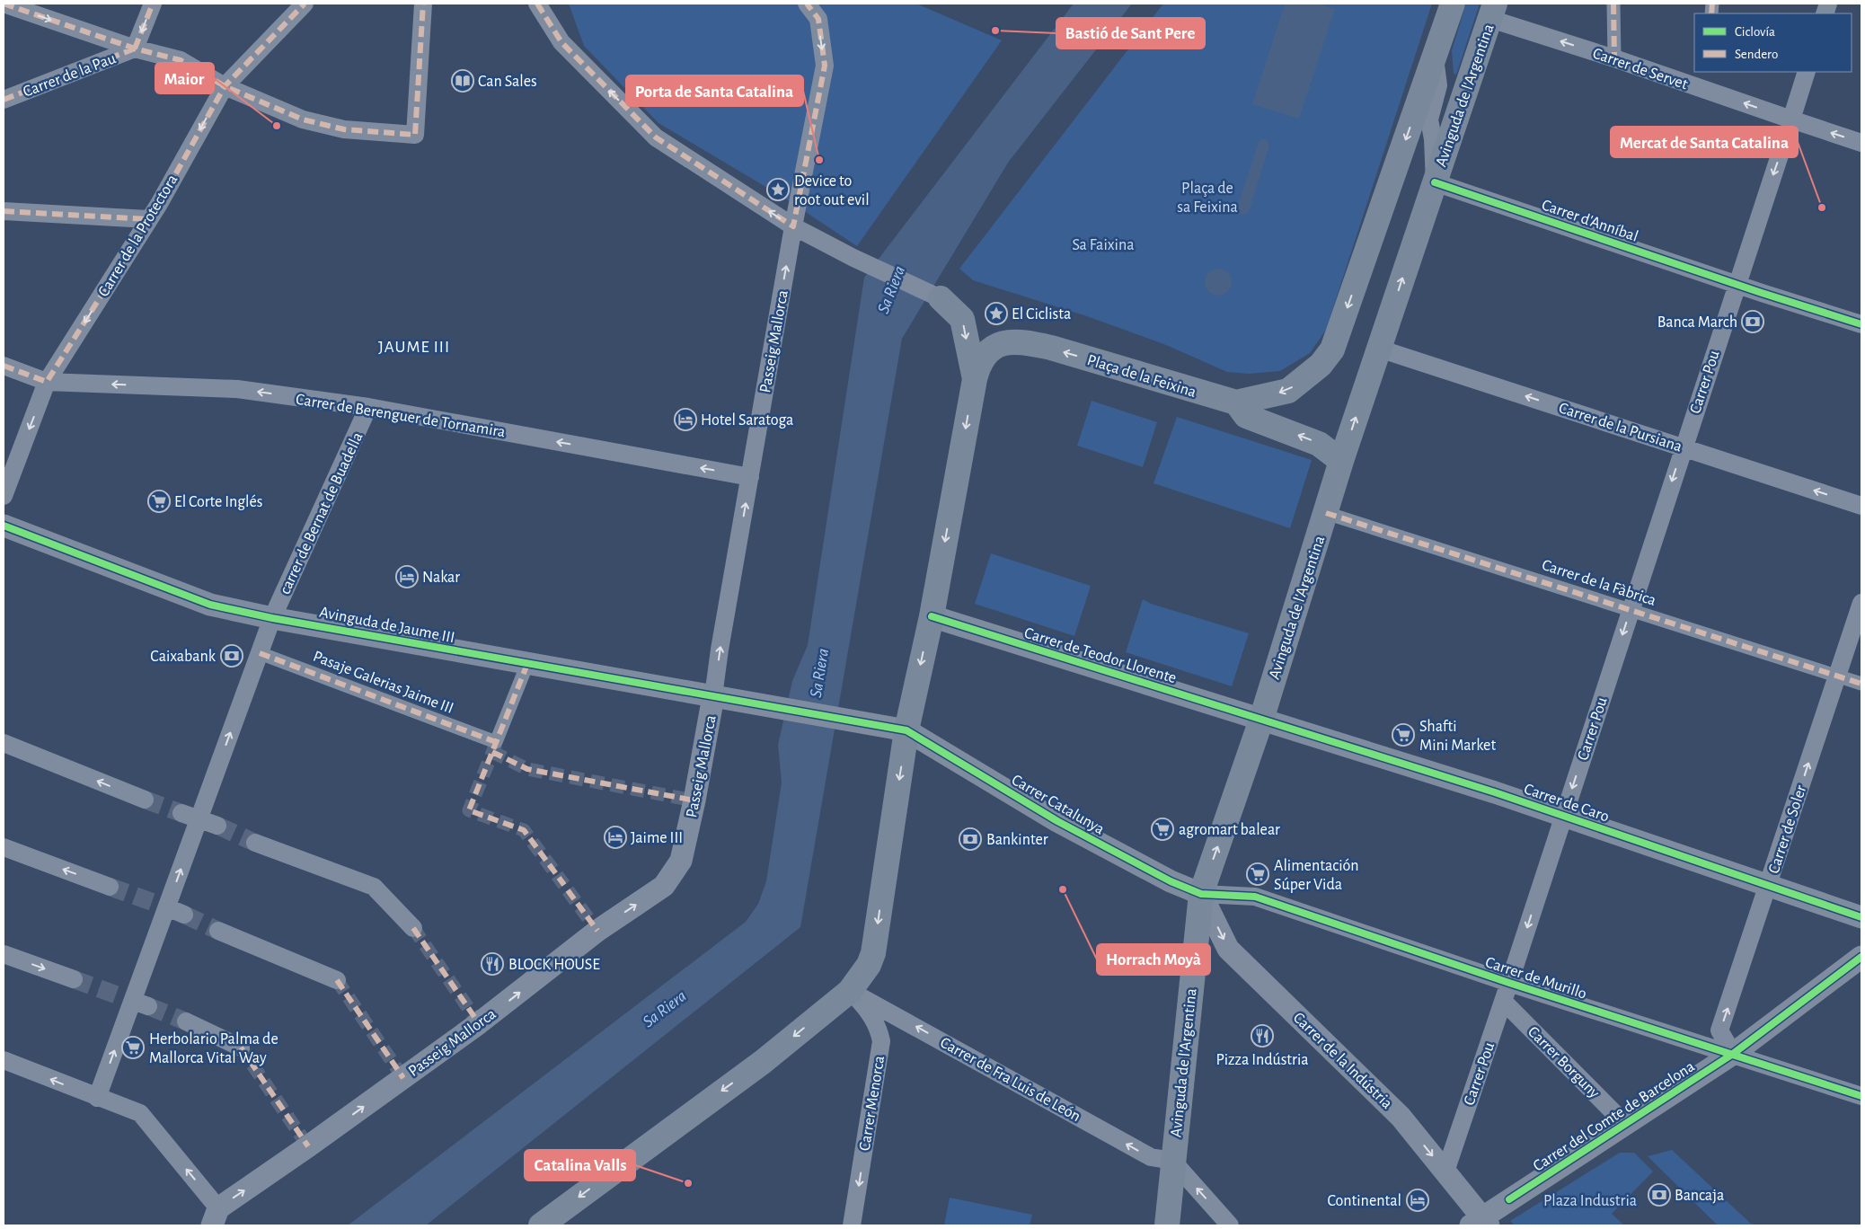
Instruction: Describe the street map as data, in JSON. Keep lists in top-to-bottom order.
{
  "streets": {
    "main road": ["Avinguda de l'Argentina", "Plaça de la Feixina"],
    "street": [
      "Carrer de Servet",
      "Carrer de la Pau",
      "Carrer d'Anníbal",
      "Carrer de la Protectora",
      "Passeig Mallorca",
      "Carrer Pou",
      "Carrer de Berenguer de Tornamira",
      "Carrer de la Pursiana",
      "carrer de Bernat de Buadella",
      "Carrer de la Fàbrica",
      "Avinguda de Jaume III",
      "Carrer de Teodor Llorente",
      "Pasaje Galerias Jaime III",
      "Carrer de Caro",
      "Carrer Catalunya",
      "Carrer de Soler",
      "Carrer de Murillo",
      "Carrer de la Indústria",
      "Carrer Borguny",
      "Carrer de Fra Luis de León",
      "Carrer Menorca",
      "Carrer del Comte de Barcelona"
    ]
  },
  "crossings": [
    ["Carrer de Servet", "Avinguda de l'Argentina"],
    ["Carrer de Servet", "Carrer Pou"],
    ["Avinguda de l'Argentina", "Carrer d'Anníbal"],
    ["Avinguda de l'Argentina", "Carrer de la Pursiana"],
    ["Avinguda de l'Argentina", "Carrer de la Fàbrica"],
    ["Avinguda de l'Argentina", "Carrer de Teodor Llorente"],
    ["Avinguda de l'Argentina", "Carrer de Caro"],
    ["Avinguda de l'Argentina", "Carrer Catalunya"],
    ["Avinguda de l'Argentina", "Carrer de Murillo"],
    ["Avinguda de l'Argentina", "Carrer de la Indústria"],
    ["Avinguda de l'Argentina", "Carrer de Fra Luis de León"],
    ["Carrer d'Anníbal", "Carrer Pou"],
    ["Carrer de la Protectora", "Carrer de Berenguer de Tornamira"],
    ["Passeig Mallorca", "Carrer de Berenguer de Tornamira"],
    ["Passeig Mallorca", "Avinguda de Jaume III"],
    ["Carrer Pou", "Carrer de la Pursiana"],
    ["Carrer Pou", "Carrer de la Fàbrica"],
    ["Carrer Pou", "Carrer de Caro"],
    ["Carrer Pou", "Carrer de Murillo"],
    ["Carrer Pou", "Carrer de la Indústria"],
    ["Carrer Pou", "Carrer Borguny"],
    ["Carrer de Berenguer de Tornamira", "carrer de Bernat de Buadella"],
    ["carrer de Bernat de Buadella", "Avinguda de Jaume III"],
    ["carrer de Bernat de Buadella", "Pasaje Galerias Jaime III"],
    ["Carrer de la Fàbrica", "Carrer de Soler"],
    ["Avinguda de Jaume III", "Pasaje Galerias Jaime III"],
    ["Avinguda de Jaume III", "Carrer Catalunya"],
    ["Carrer de Teodor Llorente", "Carrer de Caro"],
    ["Carrer de Caro", "Carrer de Soler"],
    ["Carrer Catalunya", "Carrer de Murillo"],
    ["Carrer Catalunya", "Carrer de la Indústria"],
    ["Carrer de Soler", "Carrer de Murillo"],
    ["Carrer de Soler", "Carrer del Comte de Barcelona"],
    ["Carrer de Murillo", "Carrer de la Indústria"],
    ["Carrer de Murillo", "Carrer del Comte de Barcelona"],
    ["Carrer de la Indústria", "Carrer del Comte de Barcelona"],
    ["Carrer Borguny", "Carrer del Comte de Barcelona"],
    ["Carrer de Fra Luis de León", "Carrer Menorca"]
  ],
  "one_way": [
    "Carrer de Servet",
    "Avinguda de l'Argentina",
    "Carrer de la Protectora",
    "Carrer Pou",
    "Carrer de Berenguer de Tornamira",
    "Carrer de la Pursiana",
    "carrer de Bernat de Buadella",
    "Carrer de Soler",
    "Carrer de la Indústria",
    "Carrer de Fra Luis de León",
    "Carrer Menorca"
  ],
  "districts": ["JAUME III"],
  "water": ["Sa Riera"],
  "parks": ["Plaça de sa Feixina", "Sa Faixina", "Plaza Industria"],
  "places": {
    "other": [
      "Bastió de Sant Pere",
      "Maior",
      "Porta de Santa Catalina",
      "Mercat de Santa Catalina",
      "Horrach Moyà",
      "Catalina Valls"
    ],
    "library": ["Can Sales"],
    "place": ["Device to root out evil", "El Ciclista"],
    "bank": [
      "Banca March",
      "Caixabank",
      "Bankinter",
      "Bancaja"
    ],
    "hotel": [
      "Hotel Saratoga",
      "Nakar",
      "Jaime III",
      "Continental"
    ],
    "supermarket": [
      "El Corte Inglés",
      "Shafti Mini Market",
      "agromart balear",
      "Alimentación Súper Vida",
      "Herbolario Palma de Mallorca Vital Way"
    ],
    "restaurant": ["BLOCK HOUSE", "Pizza Indústria"]
  },
  "legend": ["Ciclovía", "Sendero"]
}
